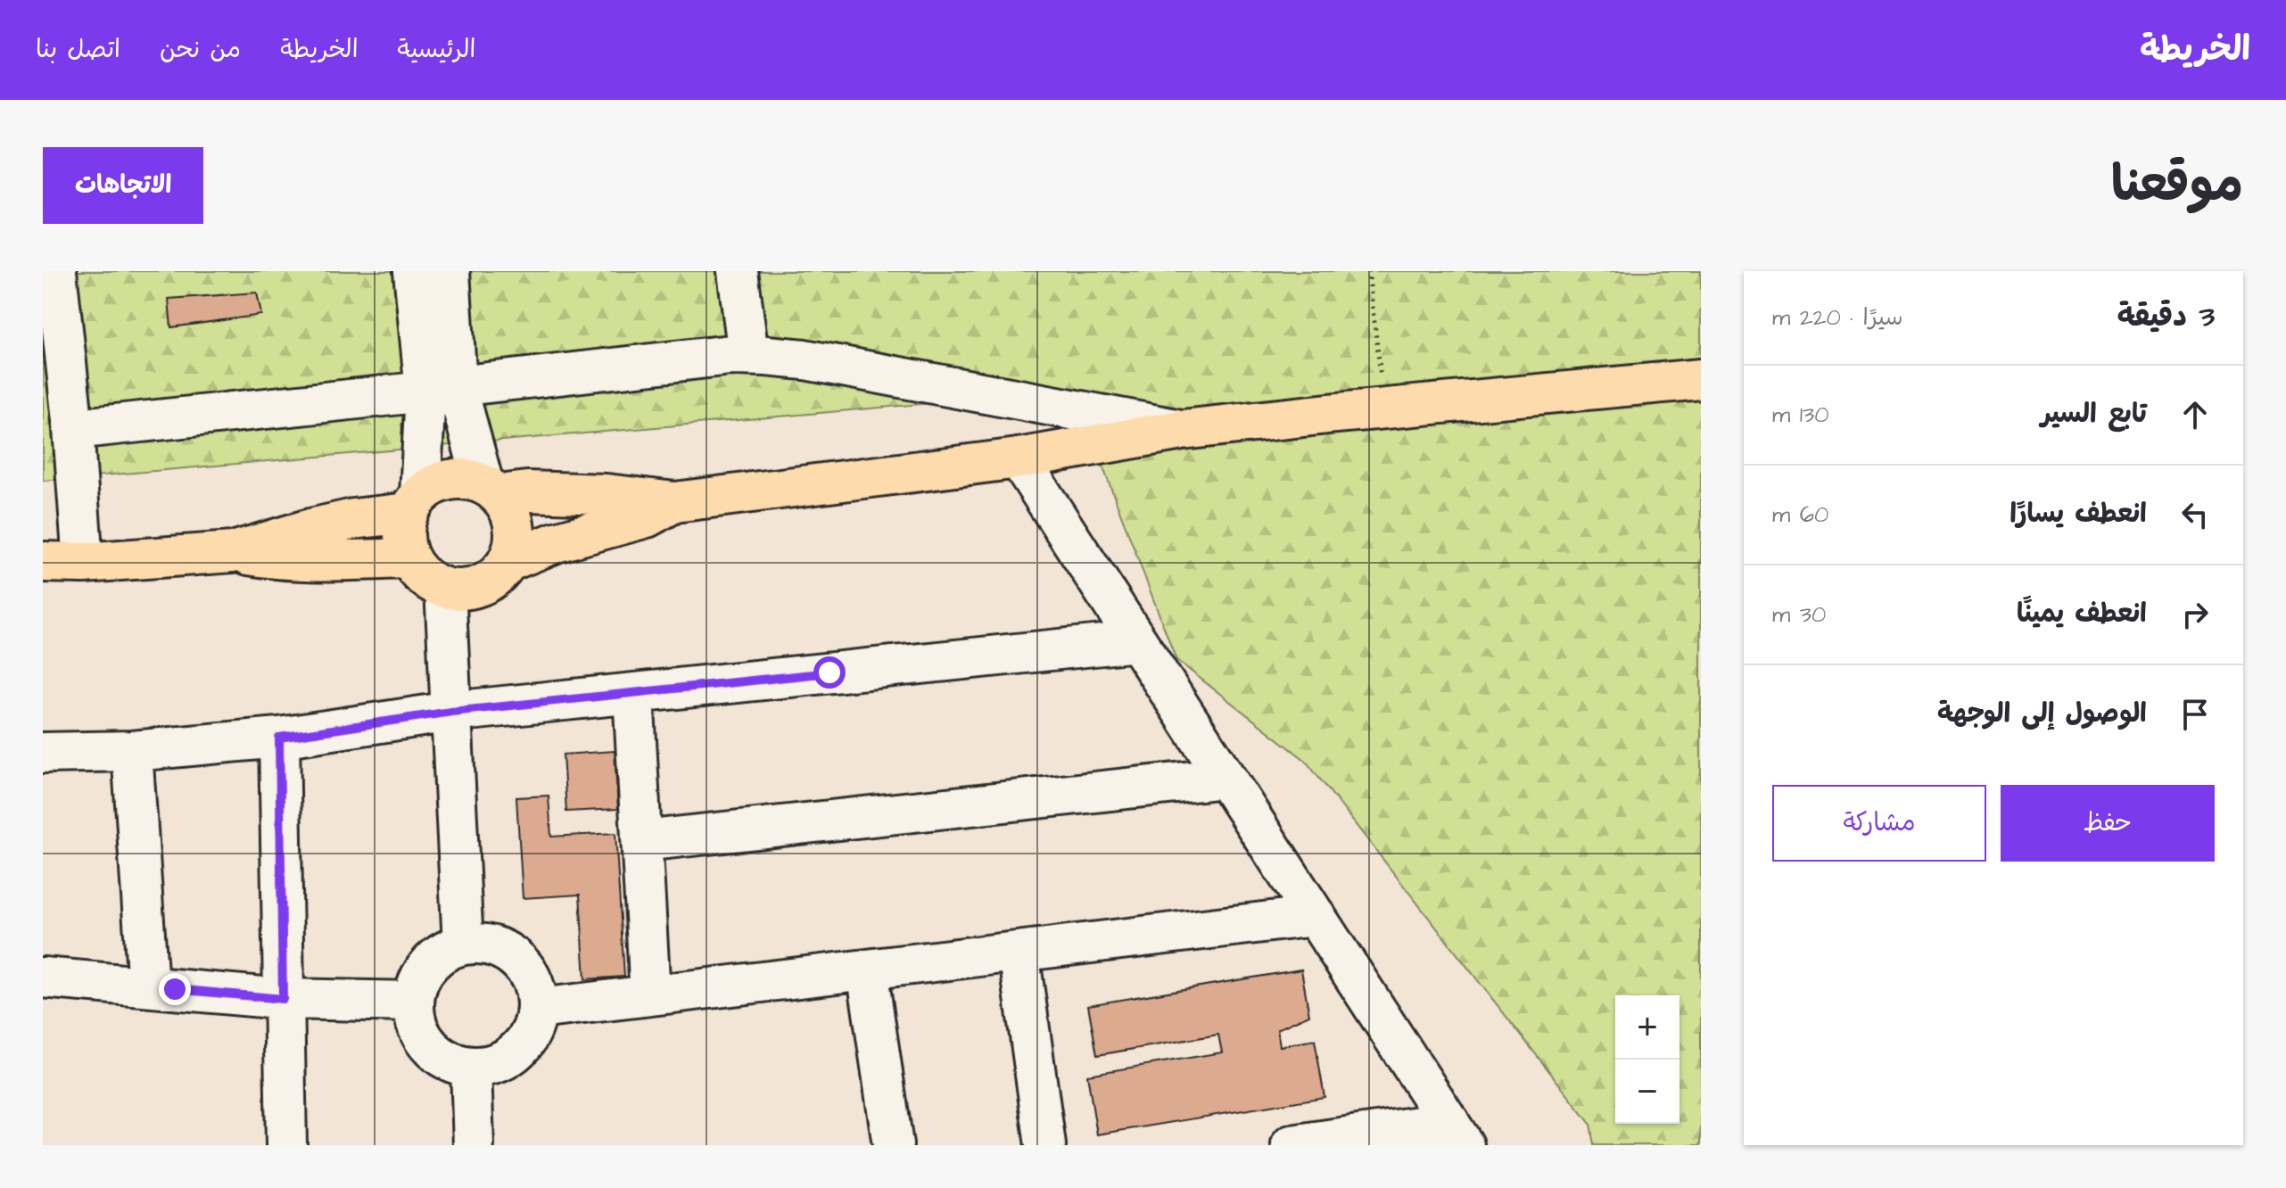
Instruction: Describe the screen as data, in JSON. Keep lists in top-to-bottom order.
{
  "page": {
    "header": "الخريطة",
    "nav": [
      "الرئيسية",
      "الخريطة",
      "من نحن",
      "اتصل بنا"
    ],
    "title": "موقعنا",
    "buttons": [
      "الاتجاهات",
      ["حفظ", "مشاركة"]
    ],
    "heading": ["3 دقيقة", "سيرًا · 220 m"],
    "list": [
      ["تابع السير", "130 m"],
      ["انعطف يسارًا", "60 m"],
      ["انعطف يمينًا", "30 m"],
      "الوصول إلى الوجهة"
    ],
    "map_buttons": ["+", "−"]
  }
}
